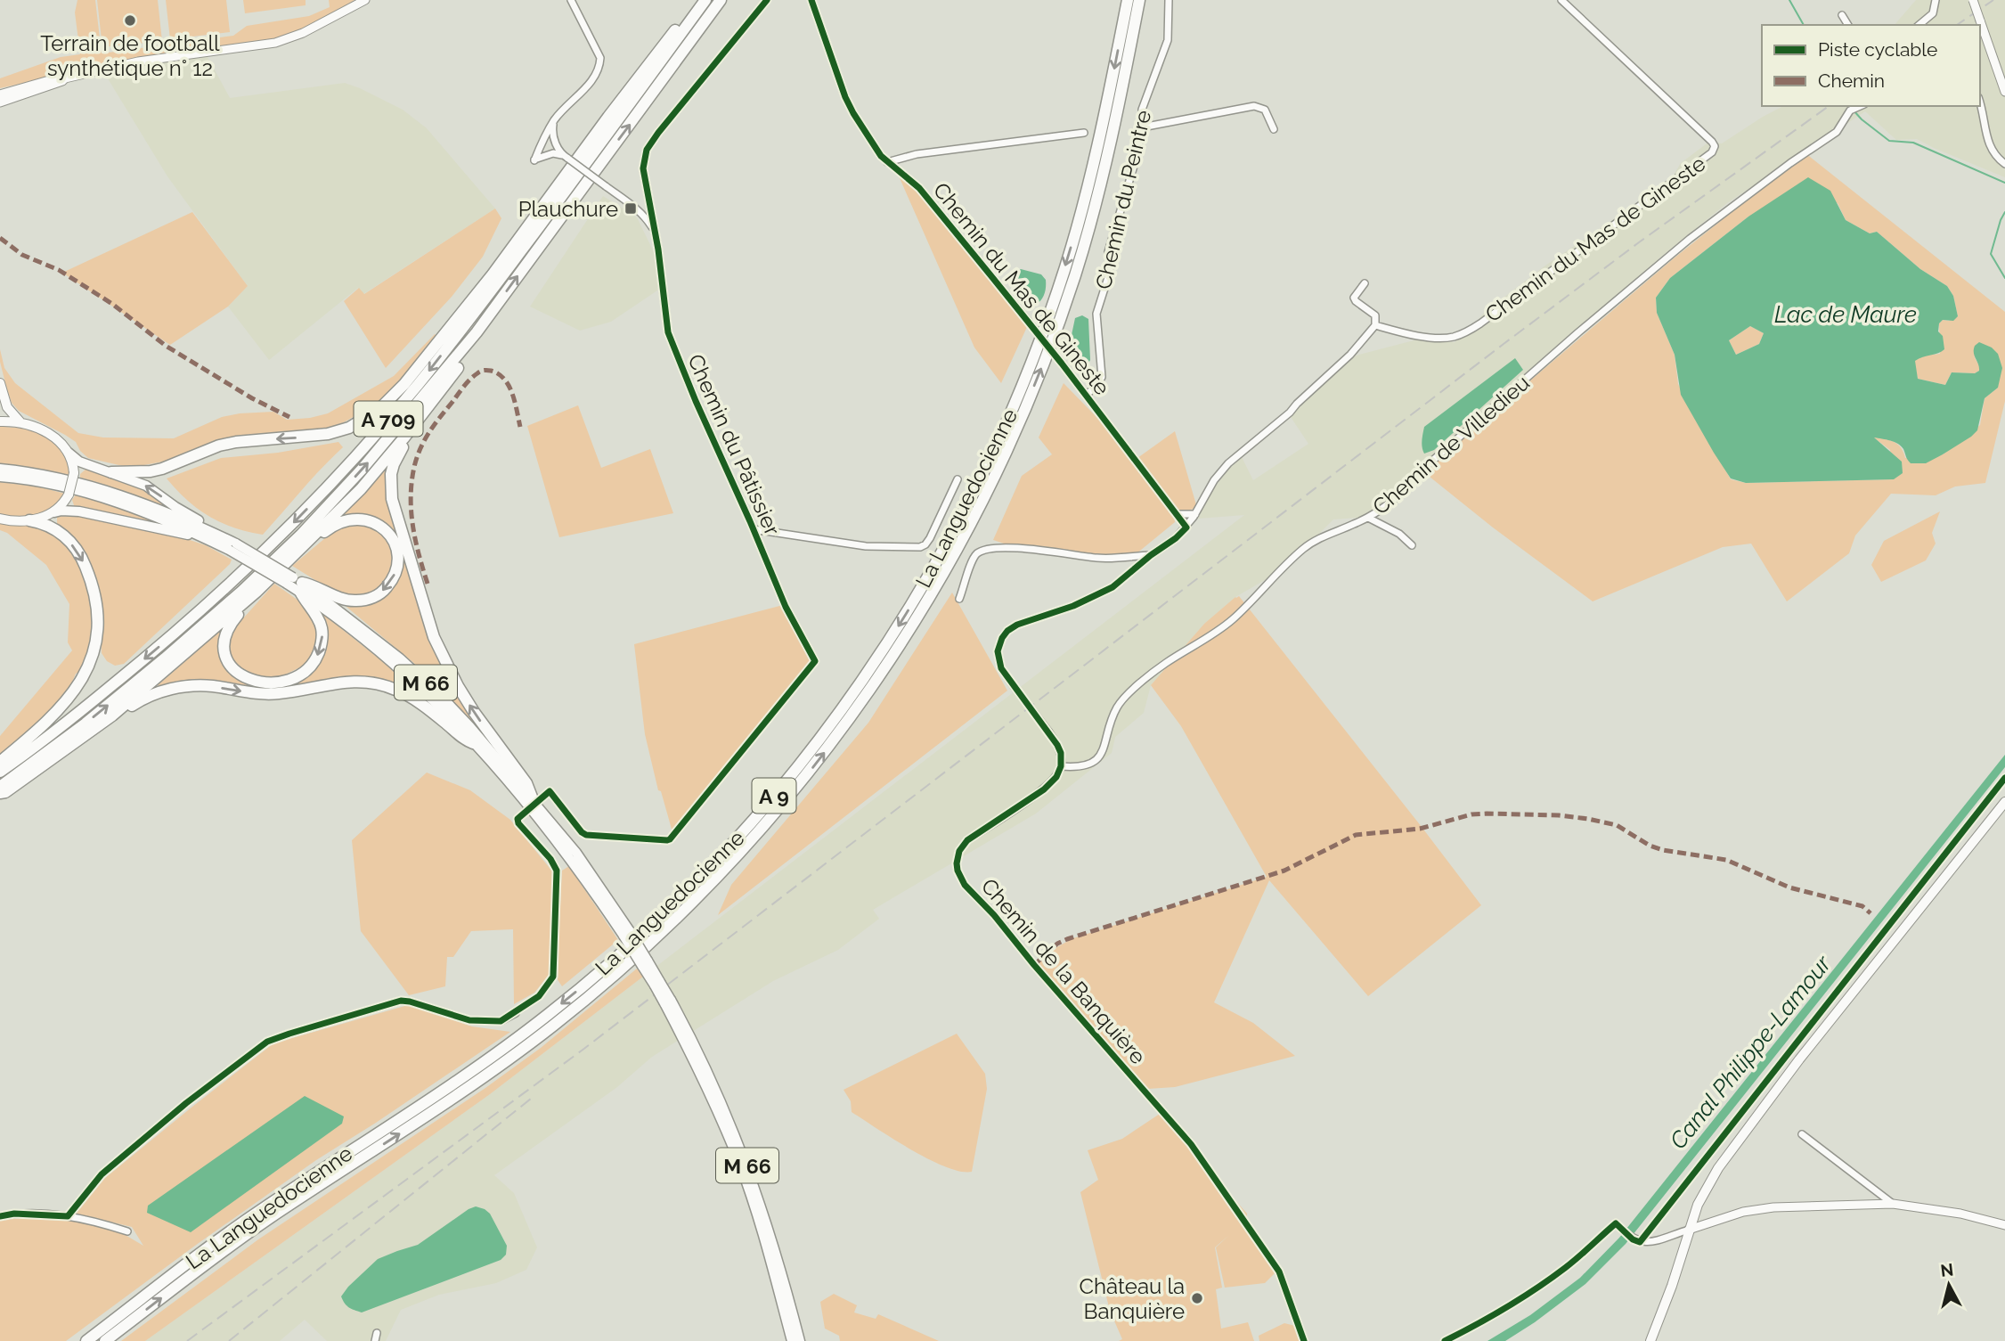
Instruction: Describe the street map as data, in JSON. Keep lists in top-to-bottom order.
{
  "streets": {
    "highway": [
      "A 709",
      "La Languedocienne",
      "M 66",
      "A 9"
    ],
    "street": [
      "Chemin du Peintre",
      "Chemin du Mas de Gineste",
      "Chemin du Pâtissier",
      "Chemin de Villedieu",
      "Chemin de la Banquière"
    ]
  },
  "crossings": [
    ["Chemin du Peintre", "Chemin du Mas de Gineste"],
    ["Chemin de Villedieu", "Chemin de la Banquière"]
  ],
  "water": ["Lac de Maure", "Canal Philippe-Lamour"],
  "places": {
    "other": ["Terrain de football synthétique n° 12", "Château la Banquière"],
    "transit": ["Plauchure"]
  },
  "legend": ["Piste cyclable", "Chemin"],
  "north": "top"
}
